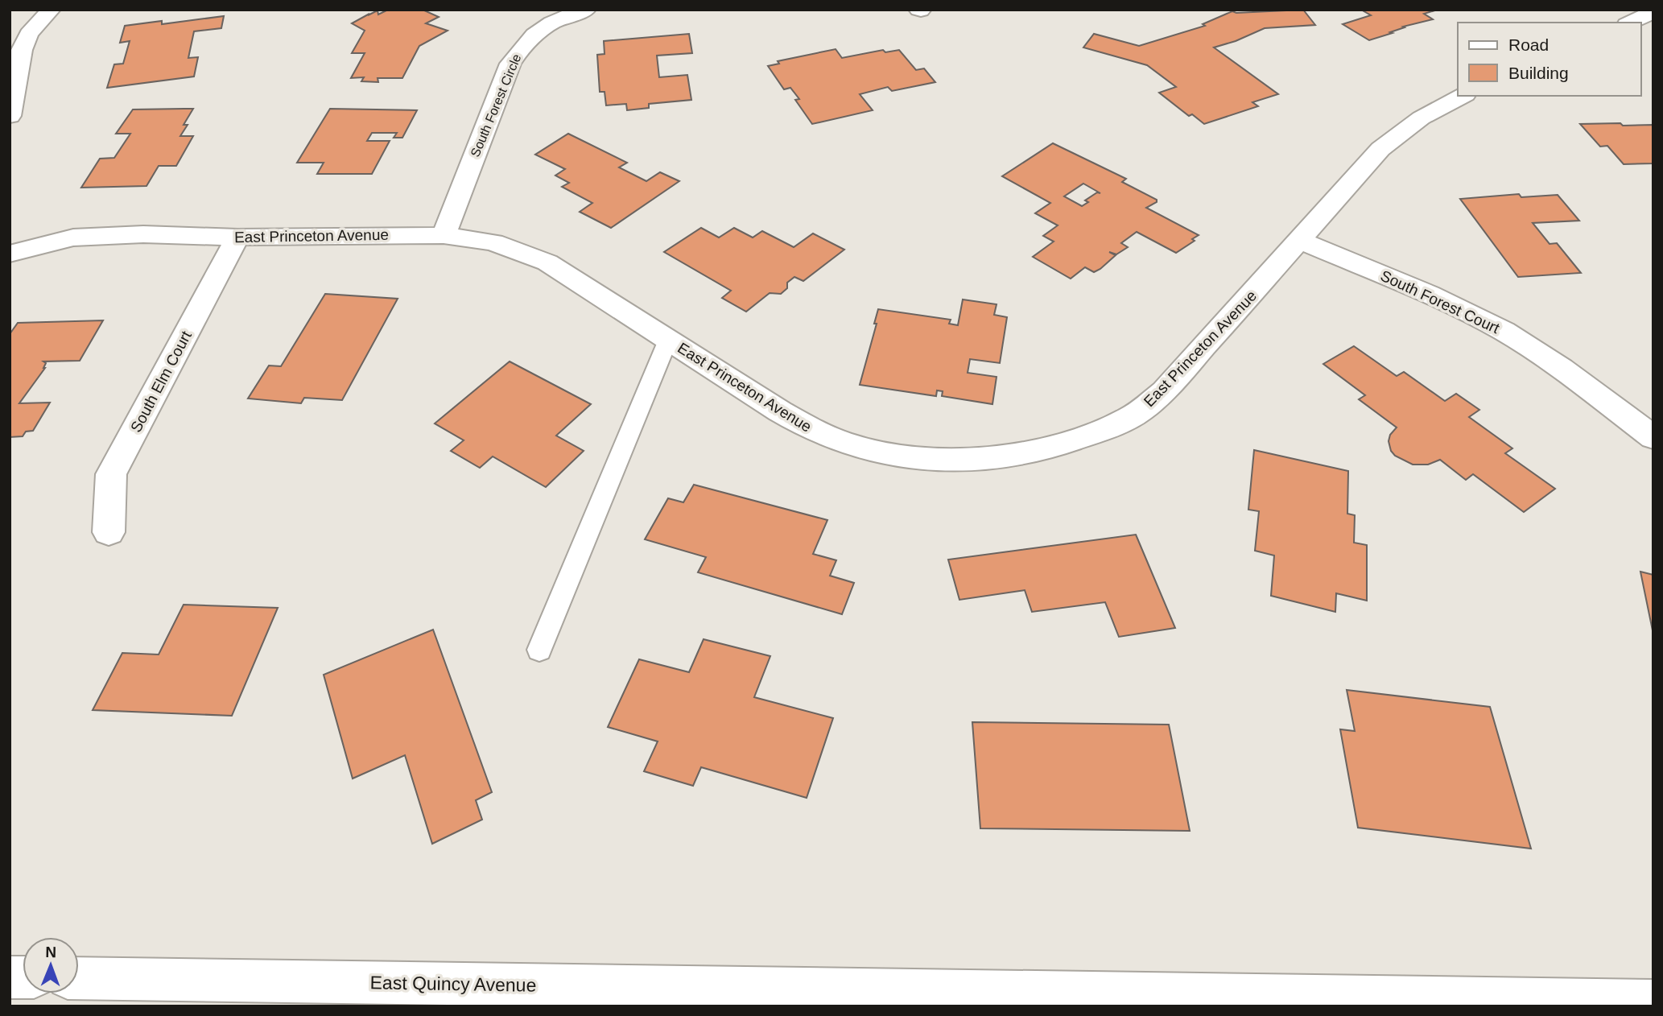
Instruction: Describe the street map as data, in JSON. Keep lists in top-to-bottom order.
{
  "streets": {
    "street": [
      "South Forest Circle",
      "East Princeton Avenue",
      "South Forest Court",
      "South Elm Court",
      "East Quincy Avenue"
    ]
  },
  "crossings": [
    ["South Forest Circle", "East Princeton Avenue"],
    ["East Princeton Avenue", "South Forest Court"],
    ["East Princeton Avenue", "South Elm Court"]
  ],
  "legend": ["Road", "Building"],
  "north": "top"
}
